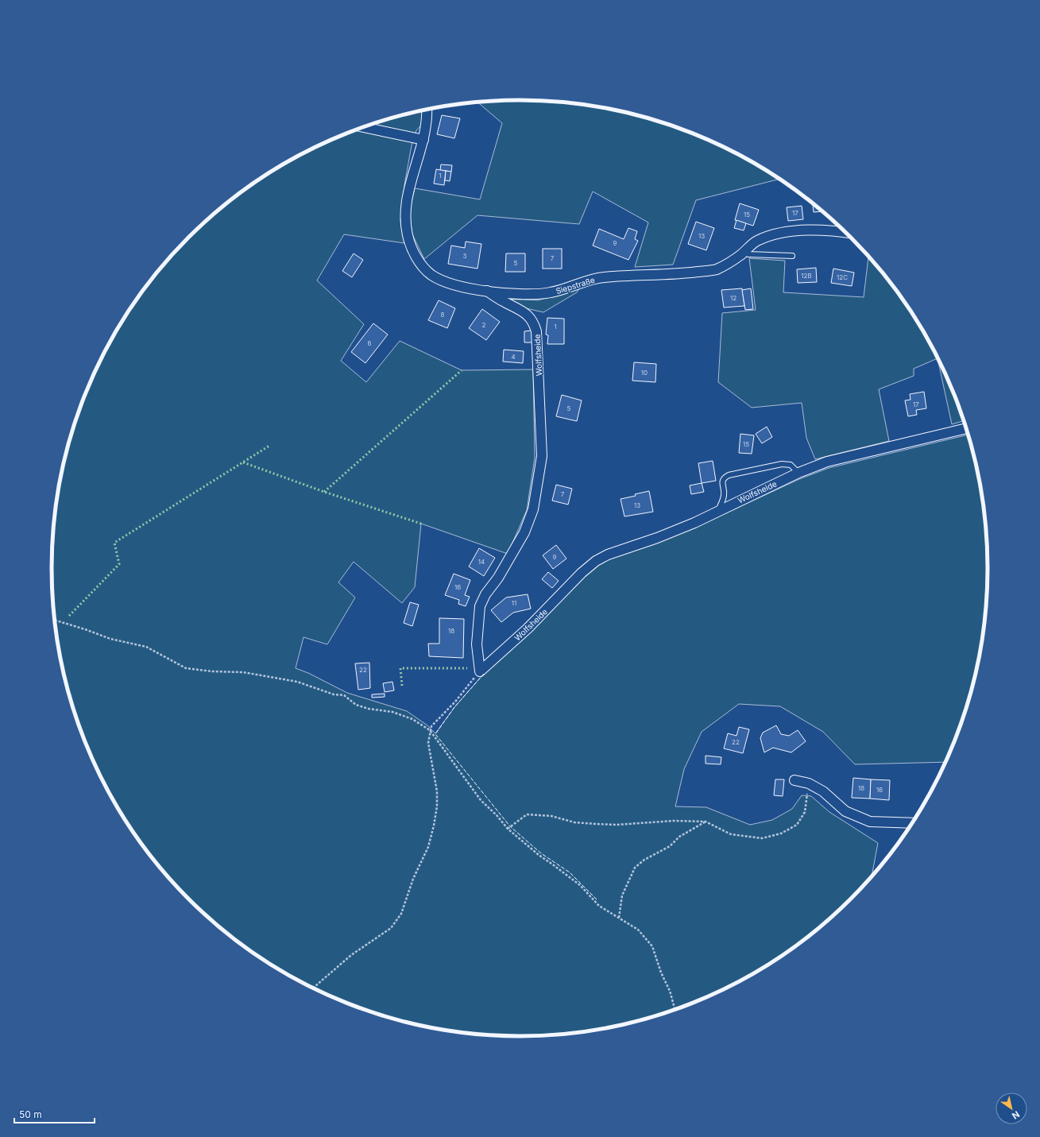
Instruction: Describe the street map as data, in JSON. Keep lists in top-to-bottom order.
{
  "streets": {
    "street": ["Siepstraße", "Wolfsheide"]
  },
  "crossings": [
    ["Siepstraße", "Wolfsheide"]
  ],
  "house_numbers": [
    "1",
    "17",
    "15",
    "13",
    "9",
    "3",
    "7",
    "5",
    "12B",
    "12C",
    "12",
    "8",
    "2",
    "1",
    "6",
    "4",
    "10",
    "17",
    "5",
    "15",
    "7",
    "13",
    "9",
    "14",
    "16",
    "11",
    "18",
    "22",
    "22",
    "18",
    "16"
  ],
  "scale_bar": "50 m",
  "north": "bottom right"
}
